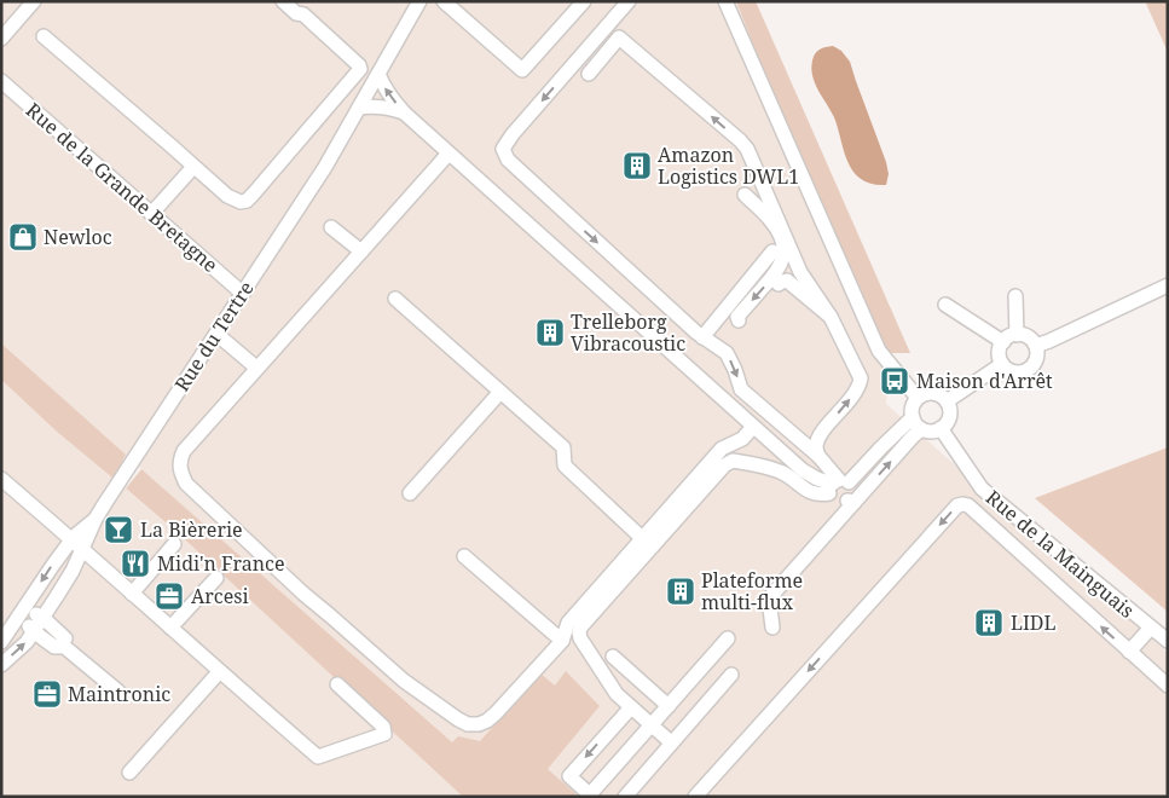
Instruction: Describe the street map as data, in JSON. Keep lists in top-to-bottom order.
{
  "streets": {
    "street": ["Rue de la Grande Bretagne", "Rue du Tertre", "Rue de la Mainguais"]
  },
  "crossings": [
    ["Rue de la Grande Bretagne", "Rue du Tertre"]
  ],
  "places": {
    "building": [
      "Amazon Logistics DWL1",
      "Trelleborg Vibracoustic",
      "Plateforme multi-flux",
      "LIDL"
    ],
    "shop": ["Newloc"],
    "bus stop": ["Maison d'Arrêt"],
    "bar": ["La Bièrerie"],
    "restaurant": ["Midi'n France"],
    "office": ["Arcesi", "Maintronic"]
  }
}
